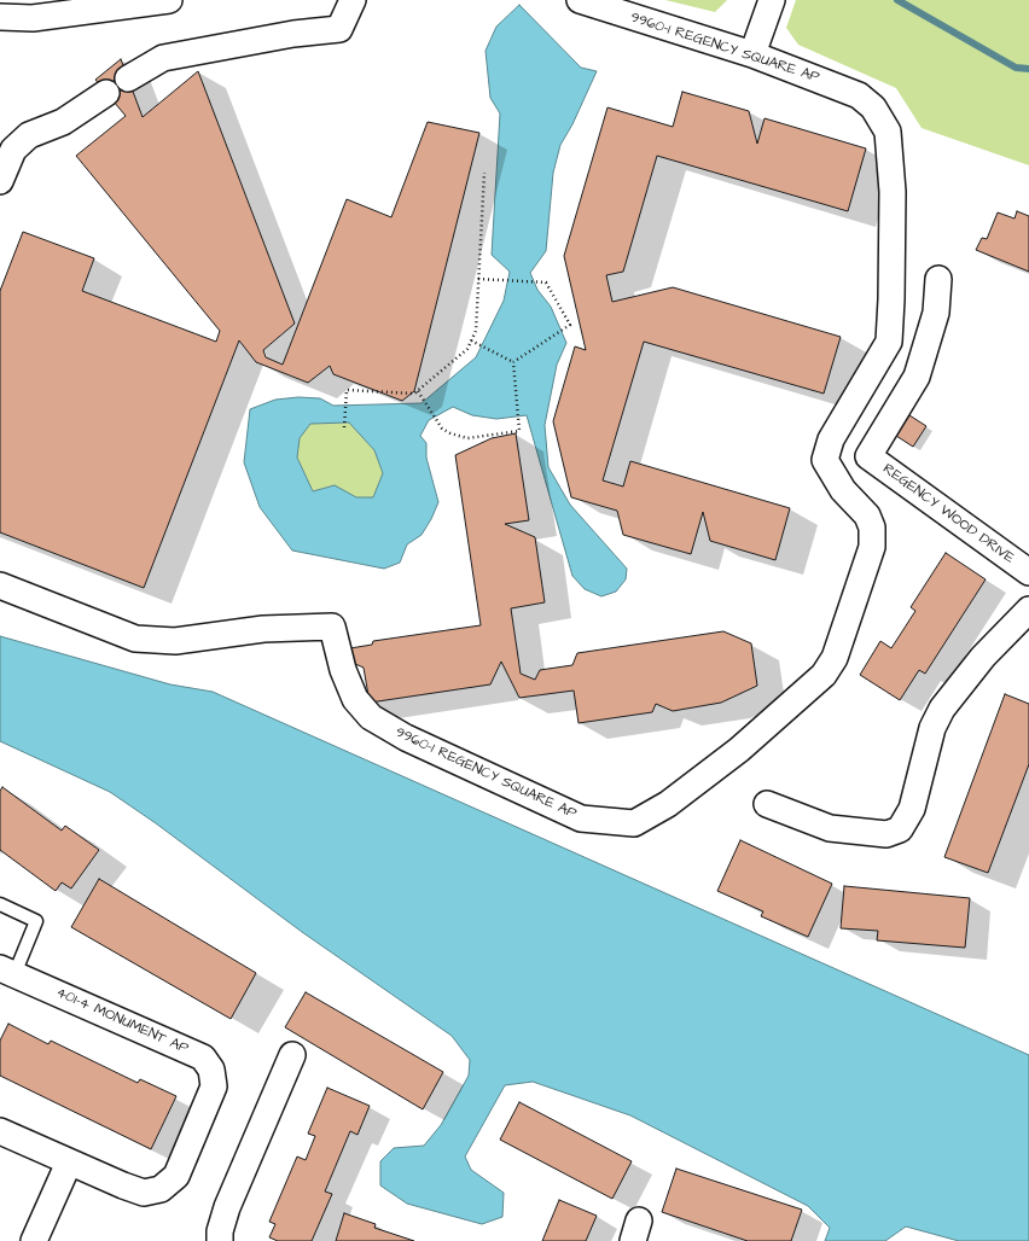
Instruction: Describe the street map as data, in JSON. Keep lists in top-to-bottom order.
{
  "streets": {
    "street": ["9960-1 REGENCY SQUARE AP", "REGENCY WOOD DRIVE", "401-4 MONUMENT AP"]
  }
}
